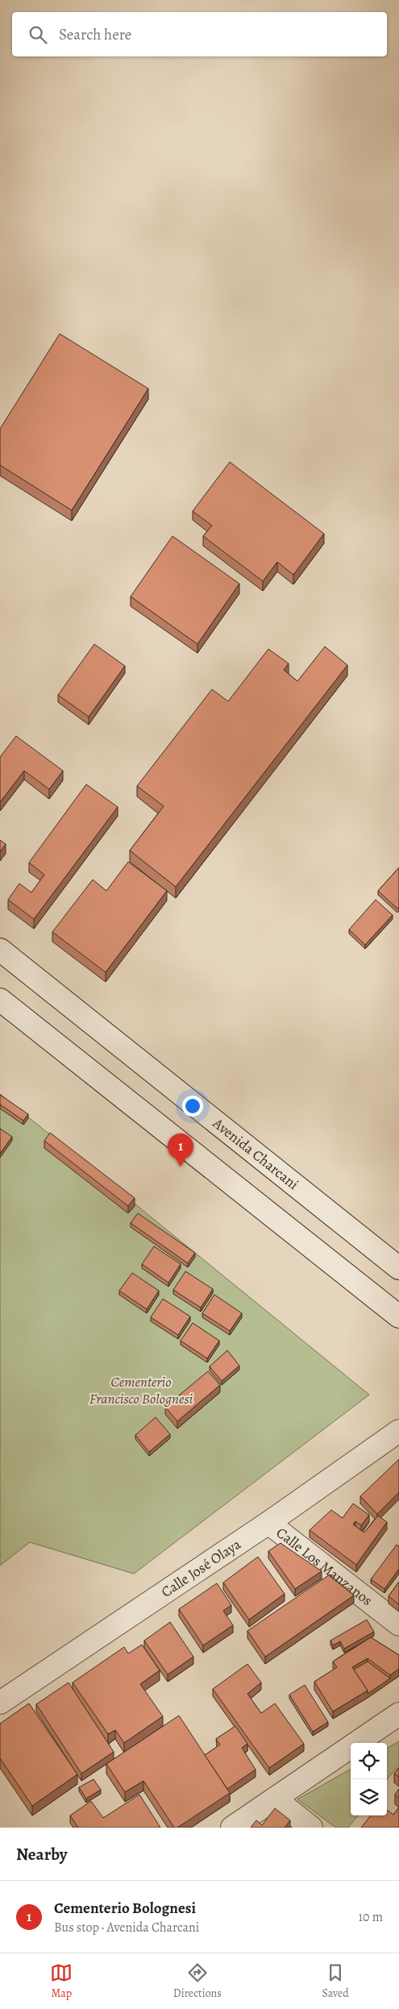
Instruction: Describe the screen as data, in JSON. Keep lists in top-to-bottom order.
{
  "streets": {
    "main road": ["Avenida Charcani", "Calle Los Manzanos", "Calle José Olaya"]
  },
  "crossings": [
    ["Calle Los Manzanos", "Calle José Olaya"]
  ],
  "parks": ["Cementerio Francisco Bolognesi"],
  "page": {
    "search": "Search here",
    "pins": "1",
    "heading": "Nearby",
    "list": [
      {
        "mark": "1",
        "name": "Cementerio Bolognesi",
        "note": "Bus stop · Avenida Charcani",
        "value": "10 m"
      }
    ],
    "nav": ["Map", "Directions", "Saved"]
  }
}
